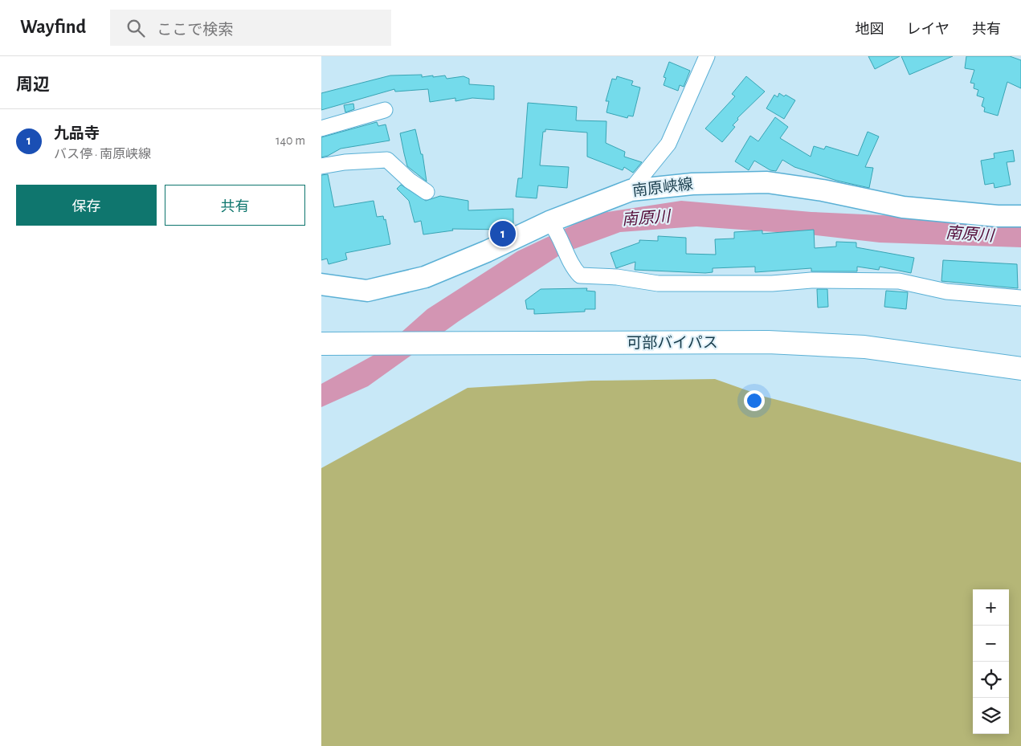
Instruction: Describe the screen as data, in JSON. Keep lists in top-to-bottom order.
{
  "streets": {
    "highway": ["可部バイパス"],
    "main road": ["南原峡線"]
  },
  "water": ["南原川"],
  "page": {
    "header": "Wayfind",
    "search": "ここで検索",
    "nav": ["地図", "レイヤ", "共有"],
    "heading": "周辺",
    "list": [
      {
        "mark": "1",
        "name": "九品寺",
        "note": "バス停 · 南原峡線",
        "value": "140 m"
      }
    ],
    "buttons": ["保存", "共有"],
    "pins": "1",
    "map_buttons": ["+", "−"]
  }
}
